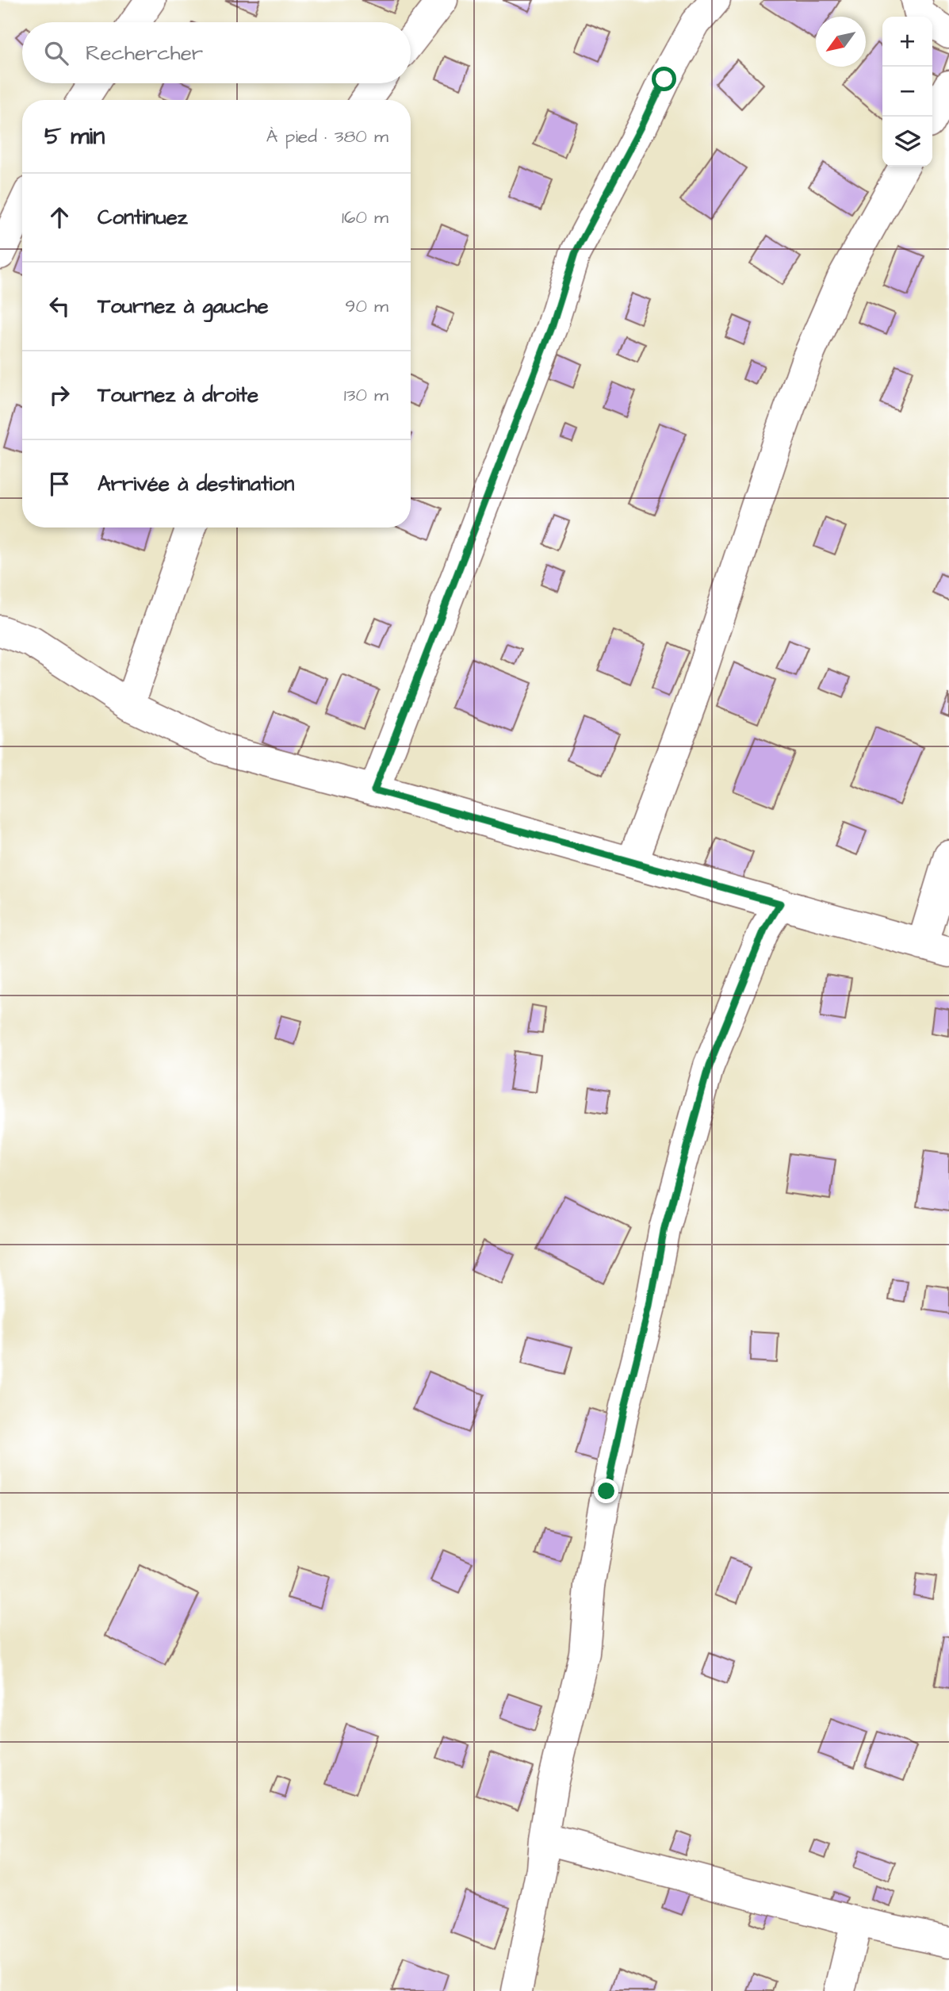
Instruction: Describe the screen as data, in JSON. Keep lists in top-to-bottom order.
{
  "north": "bottom left",
  "page": {
    "map_buttons": ["+", "−"],
    "search": "Rechercher",
    "heading": ["5 min", "À pied · 380 m"],
    "list": [
      ["Continuez", "160 m"],
      ["Tournez à gauche", "90 m"],
      ["Tournez à droite", "130 m"],
      "Arrivée à destination"
    ]
  }
}
